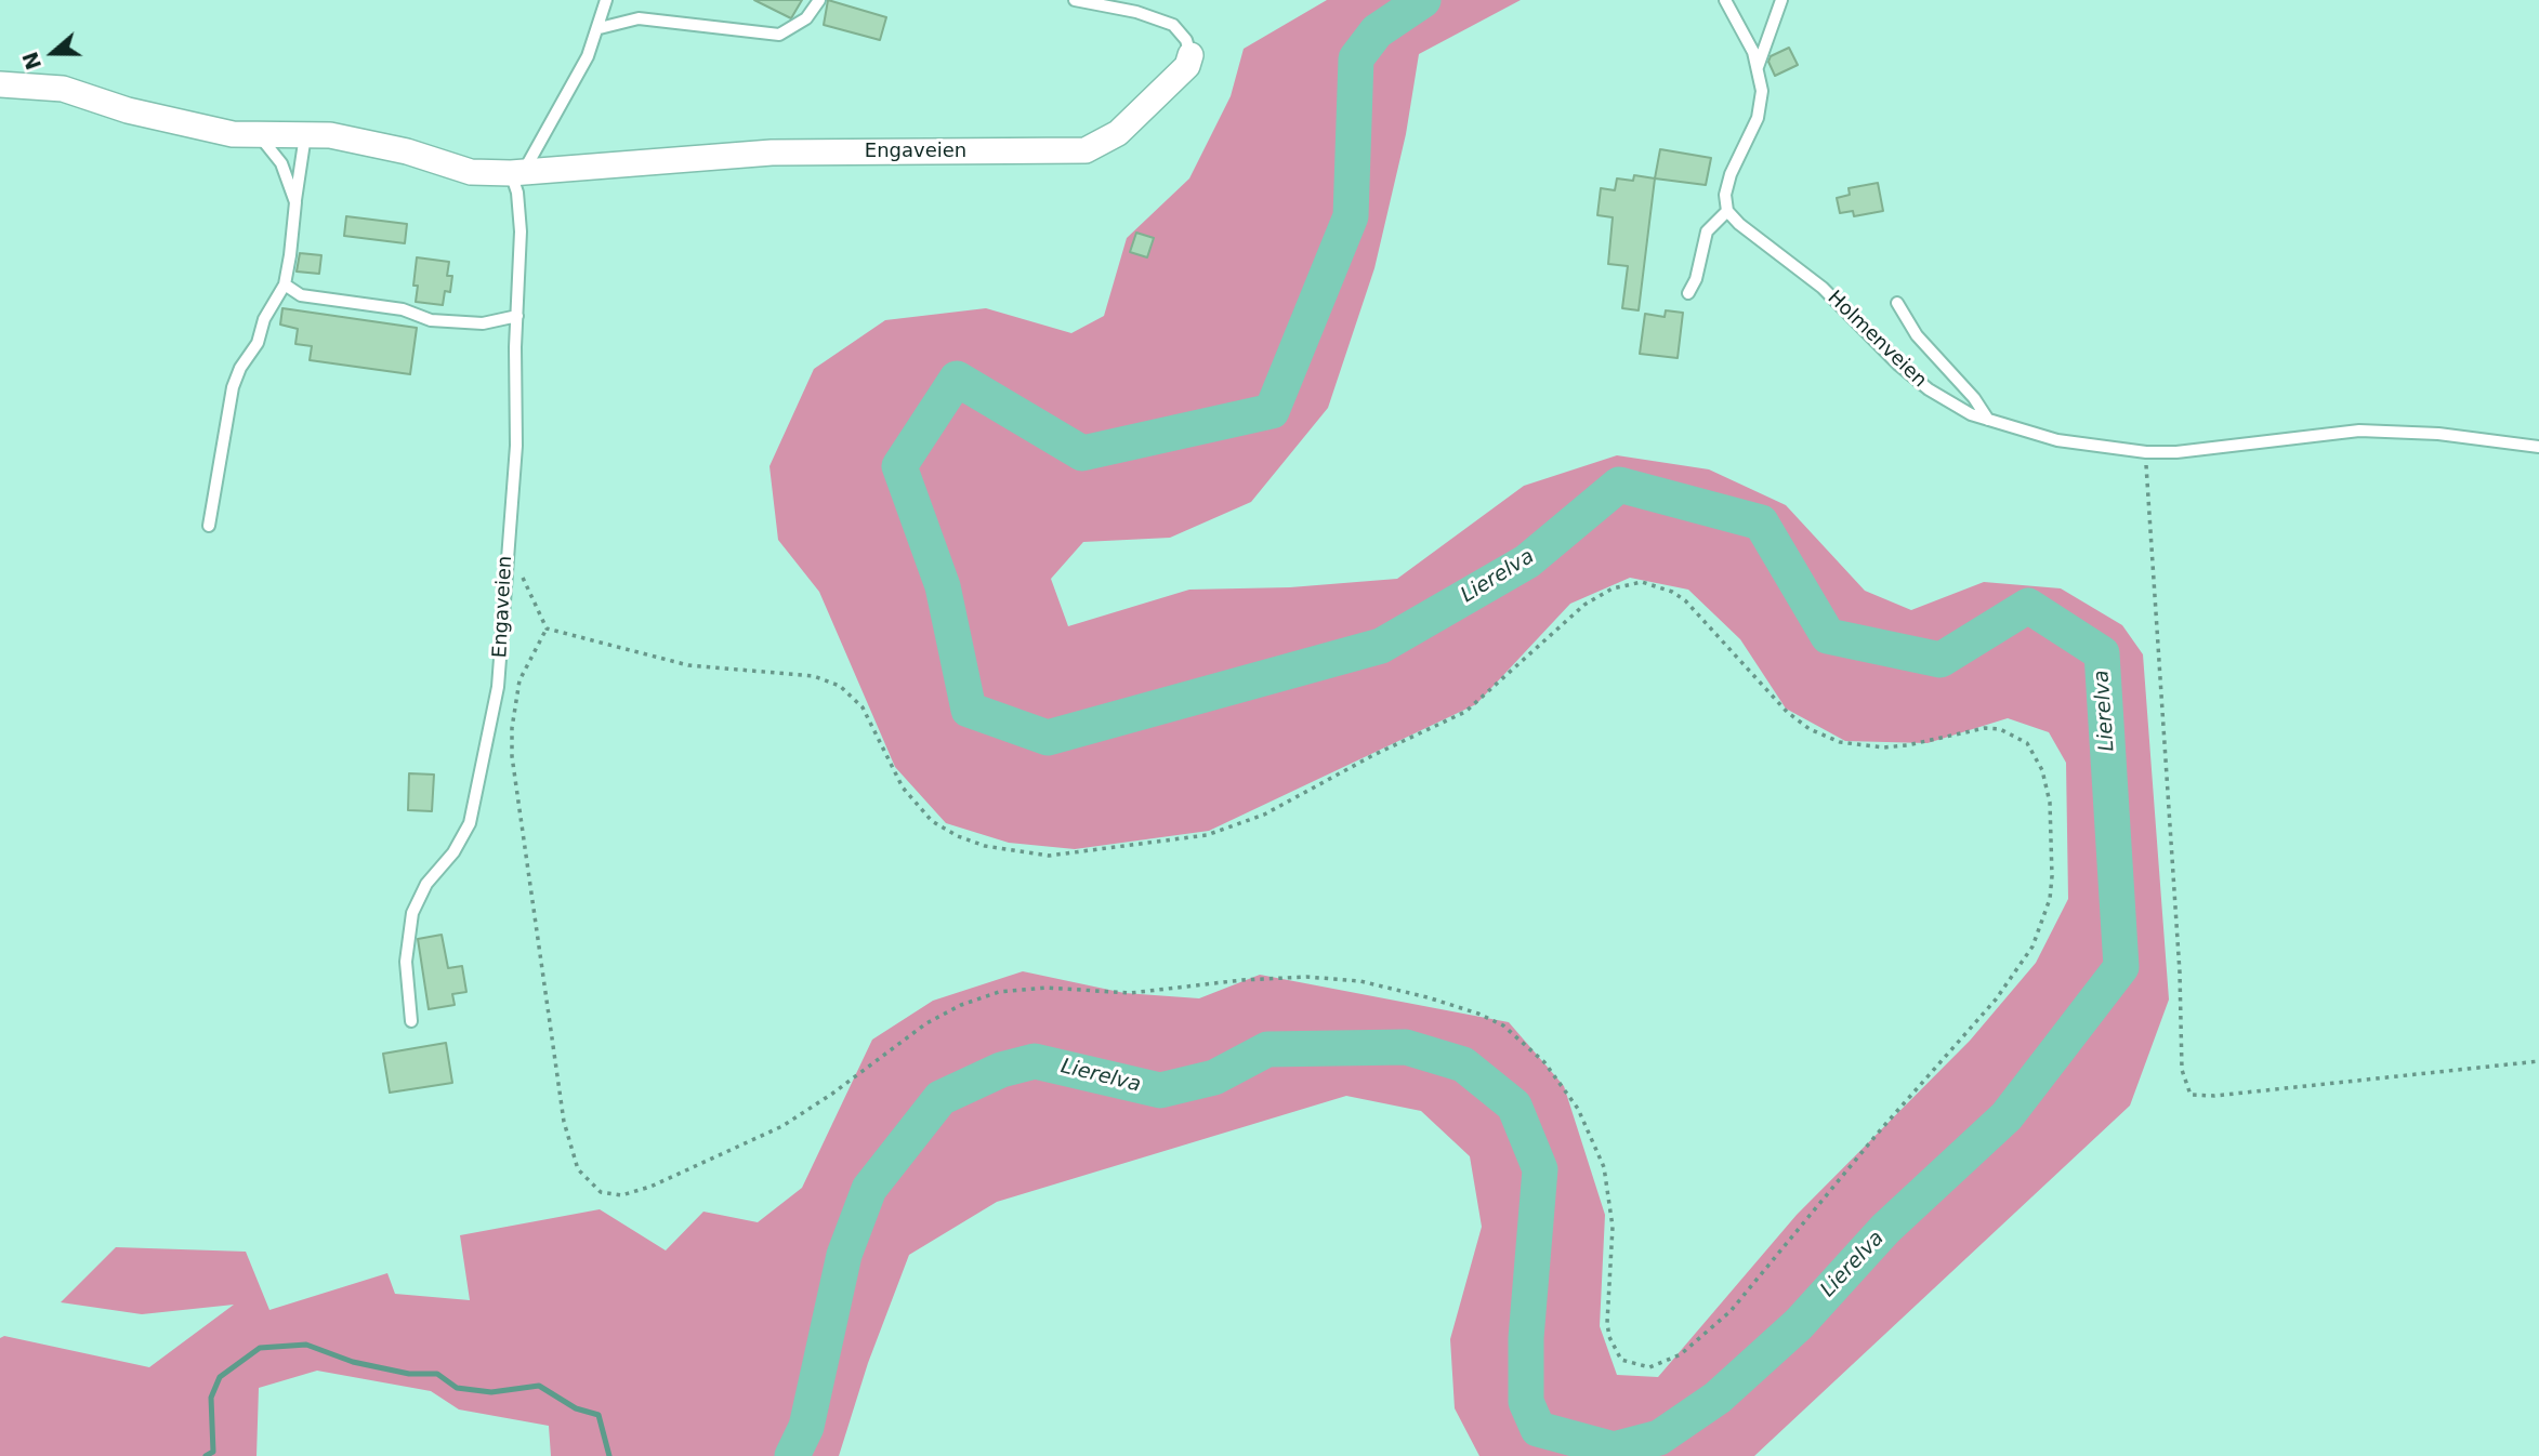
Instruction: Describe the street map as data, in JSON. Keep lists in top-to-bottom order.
{
  "streets": {
    "street": ["Engaveien"],
    "lane": ["Holmenveien"]
  },
  "water": ["Lierelva"],
  "north": "left"
}
